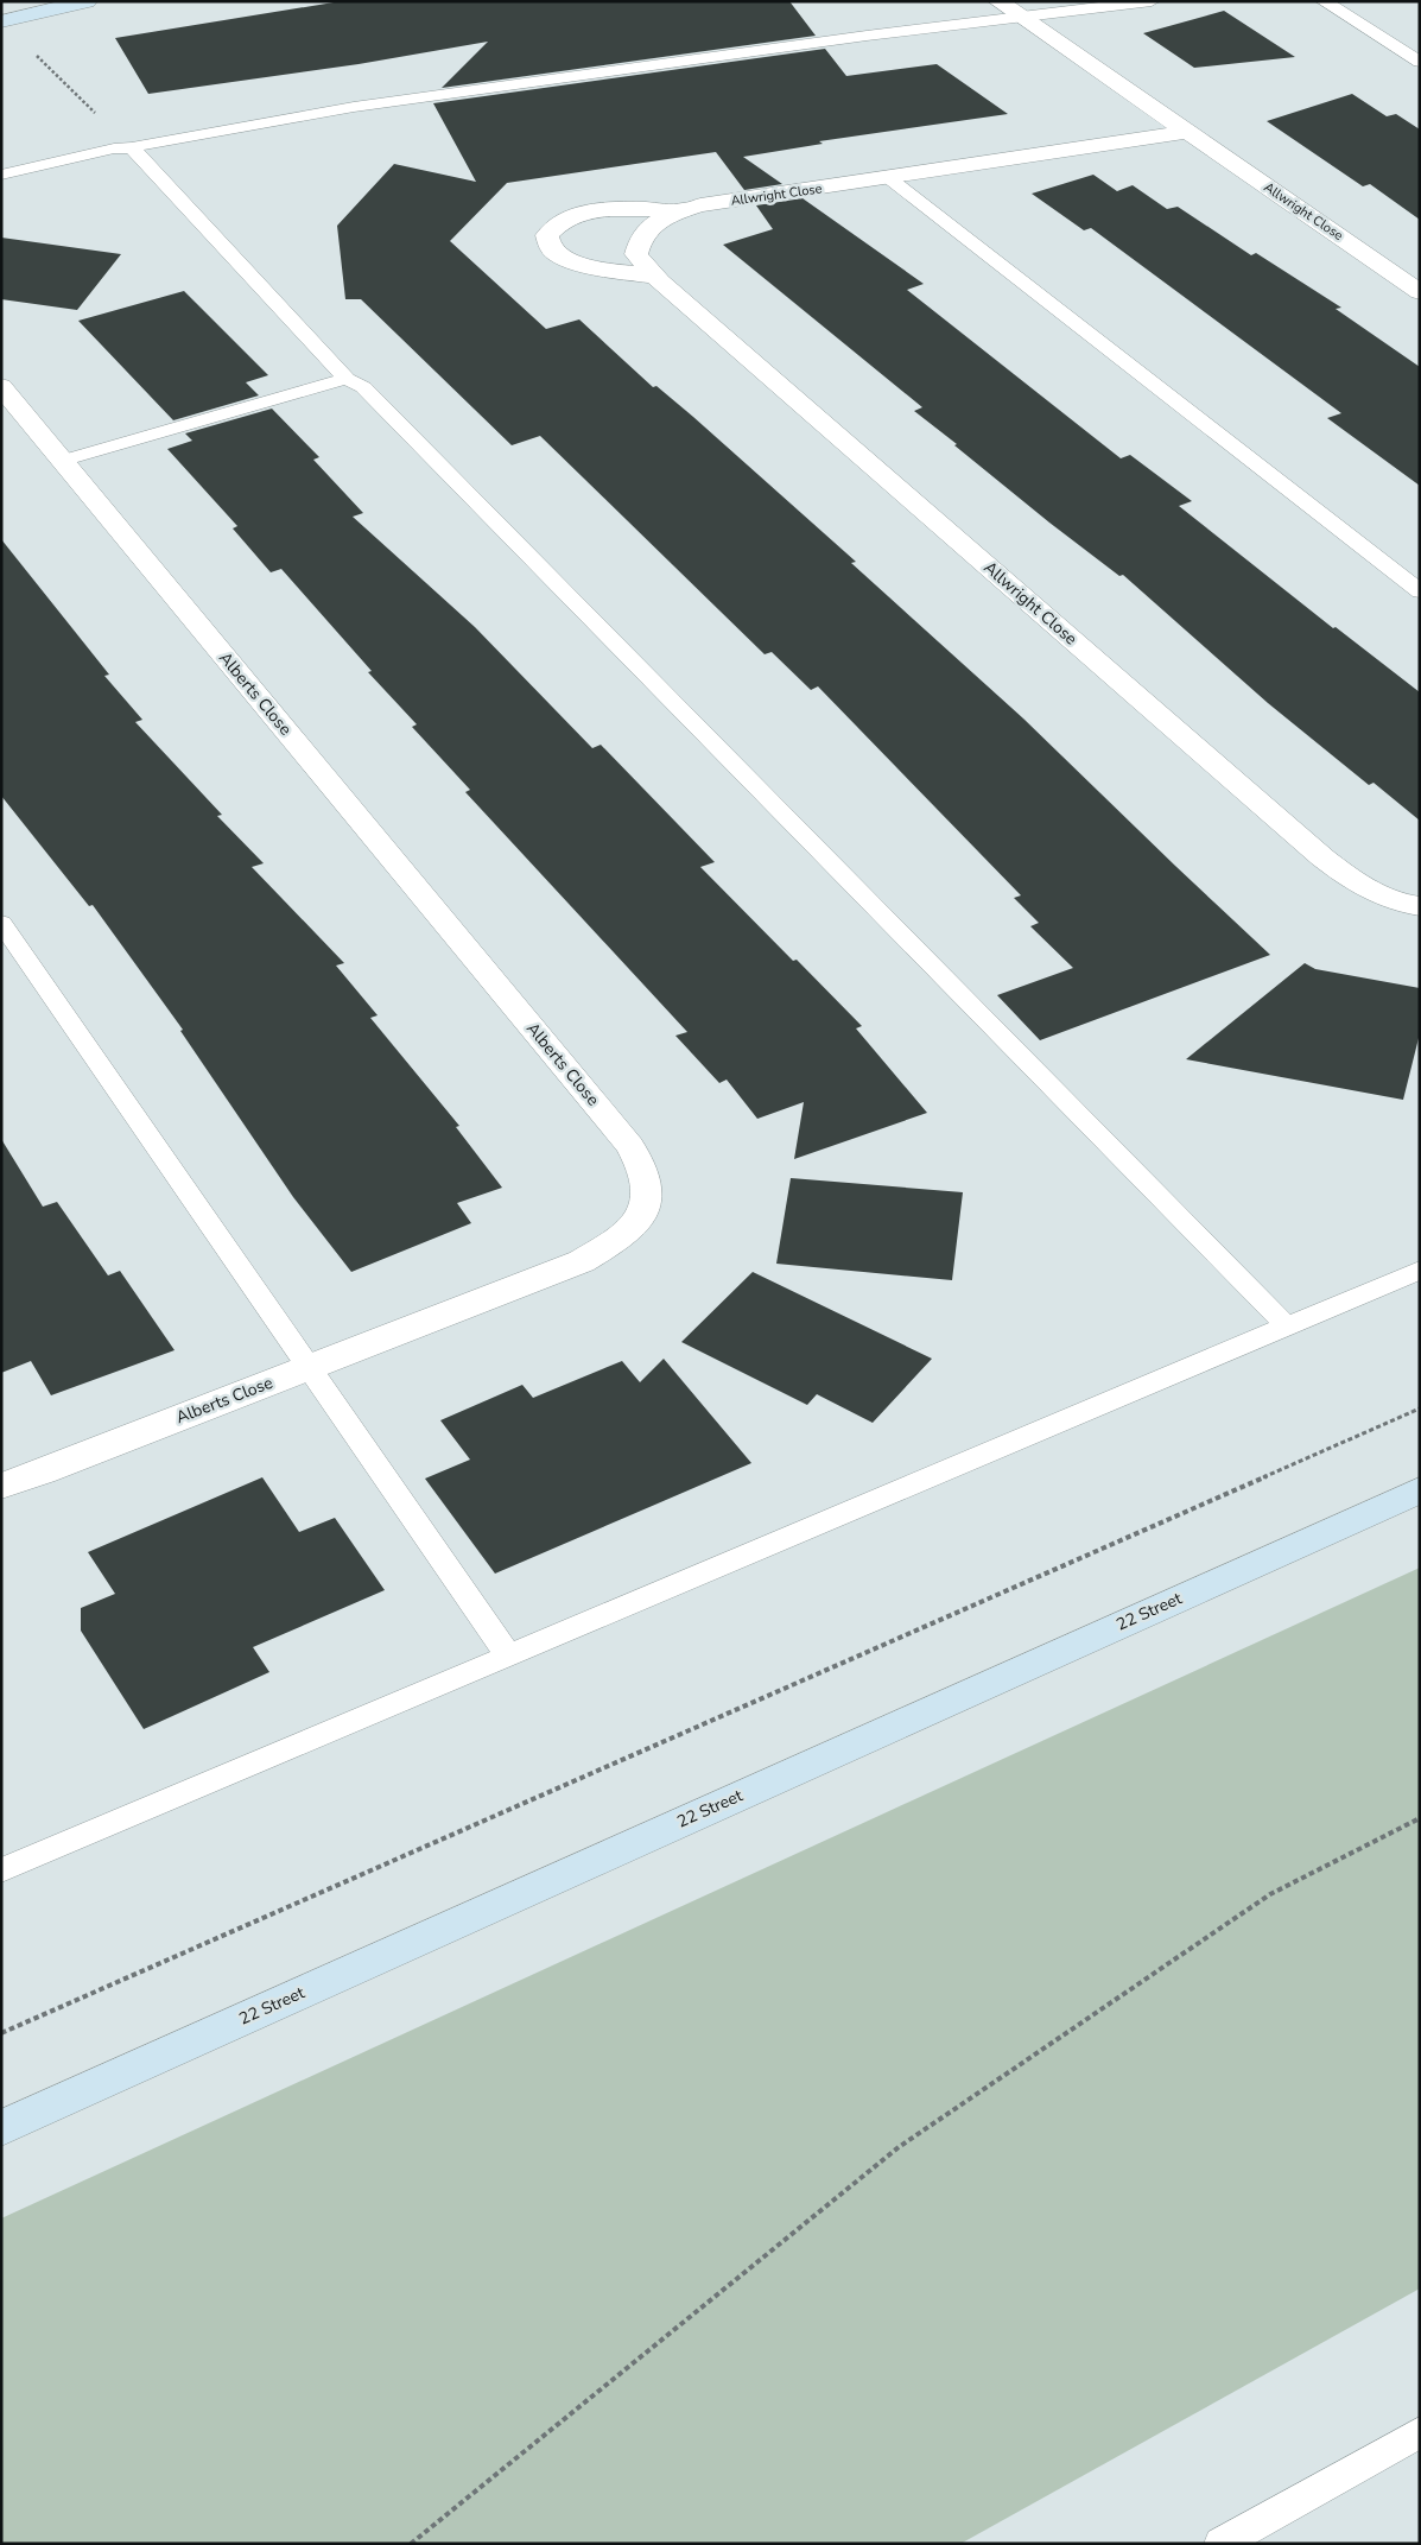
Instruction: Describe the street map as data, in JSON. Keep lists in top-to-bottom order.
{
  "streets": {
    "main road": ["22 Street"],
    "street": ["Allwright Close", "Alberts Close"]
  }
}
